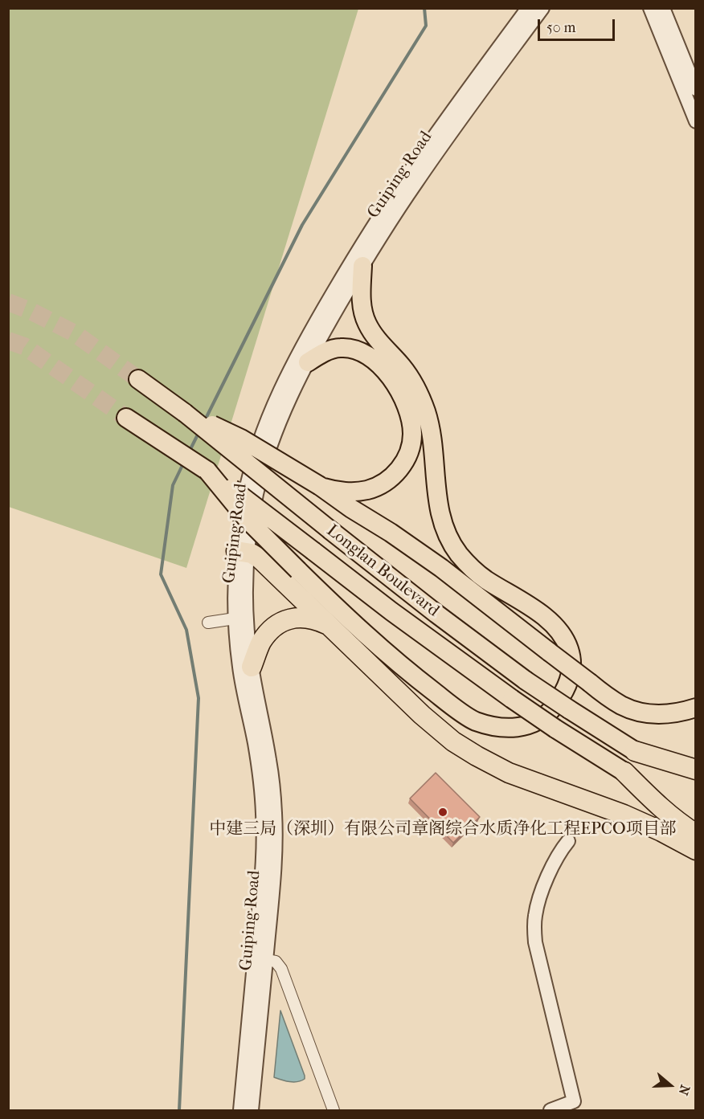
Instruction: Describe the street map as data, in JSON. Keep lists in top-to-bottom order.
{
  "streets": {
    "highway": ["Longlan Boulevard"],
    "street": ["Guiping Road"]
  },
  "places": ["中建三局（深圳）有限公司章阁综合水质净化工程EPCO项目部"],
  "scale_bar": "50 m",
  "north": "right"
}
